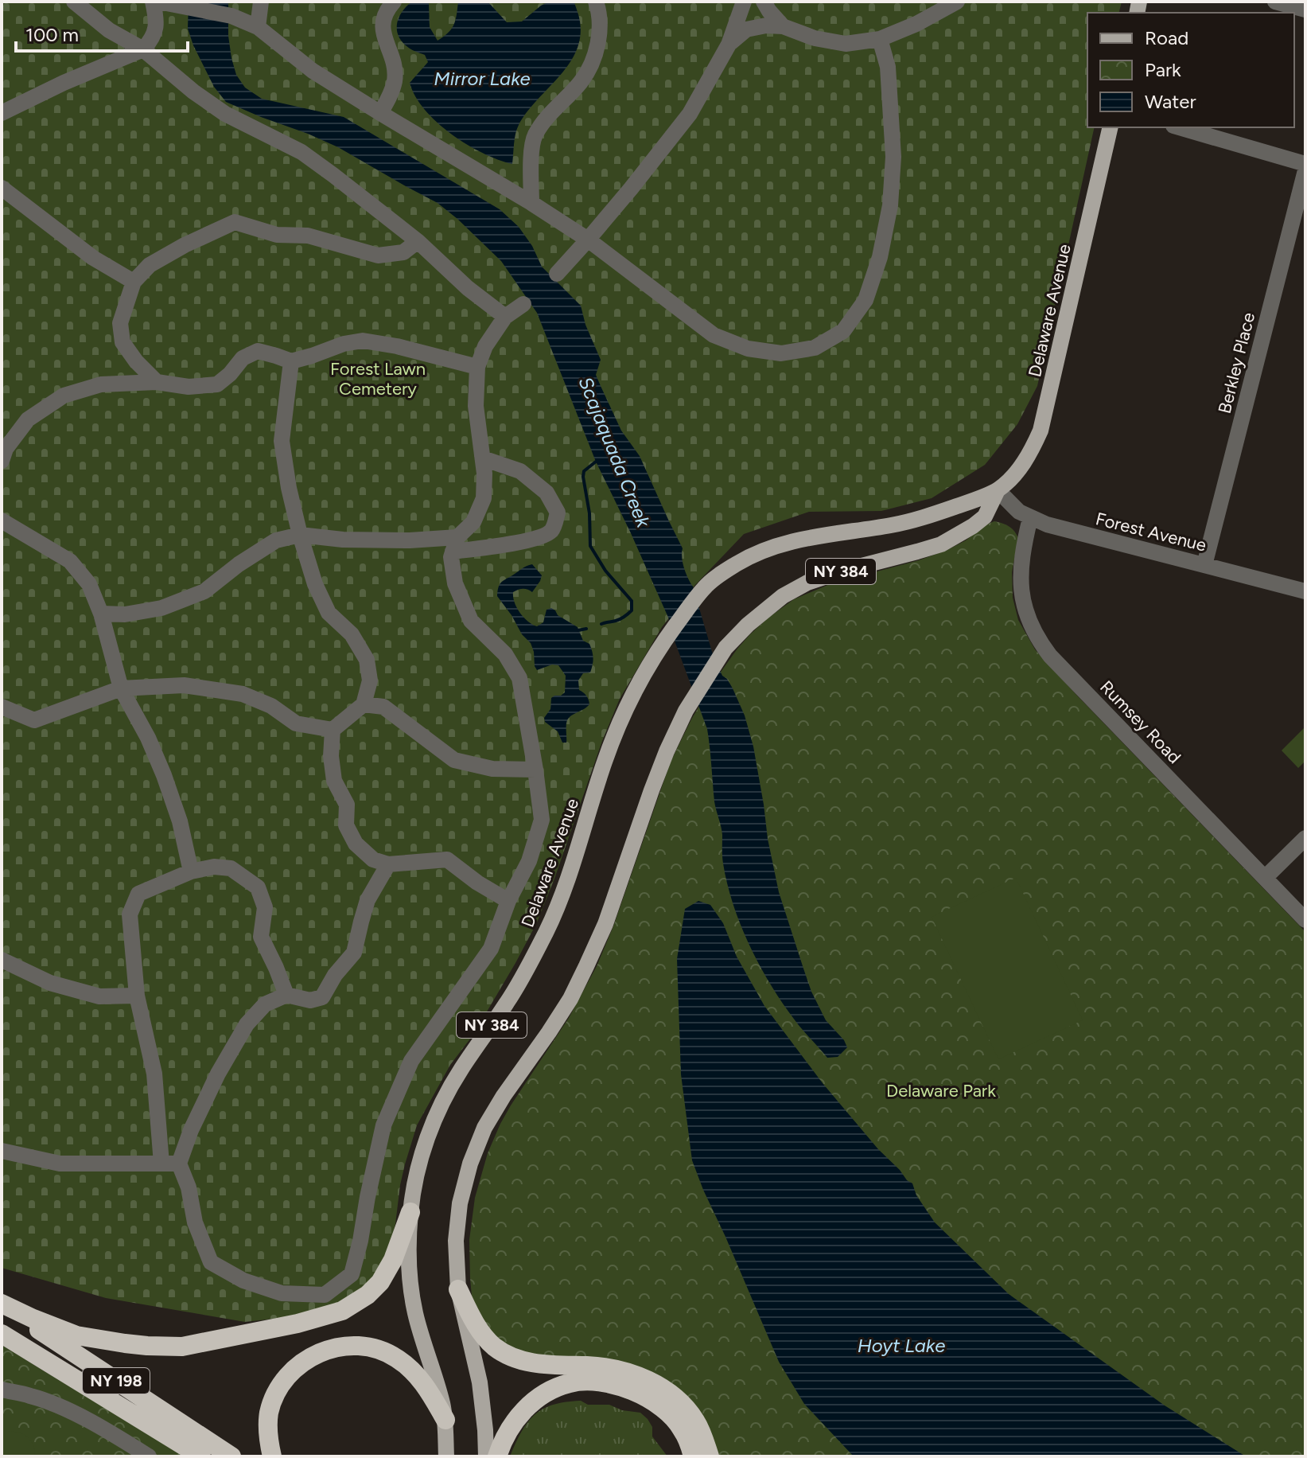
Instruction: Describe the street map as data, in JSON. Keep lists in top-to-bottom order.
{
  "streets": {
    "highway": ["NY 198"],
    "main road": ["Delaware Avenue", "NY 384"],
    "street": ["Berkley Place", "Forest Avenue", "Rumsey Road"]
  },
  "crossings": [
    ["Delaware Avenue", "Forest Avenue"],
    ["Berkley Place", "Forest Avenue"],
    ["Forest Avenue", "Rumsey Road"]
  ],
  "water": ["Mirror Lake", "Scajaquada Creek", "Hoyt Lake"],
  "parks": ["Forest Lawn Cemetery", "Delaware Park"],
  "legend": ["Road", "Park", "Water"],
  "scale_bar": "100 m"
}
